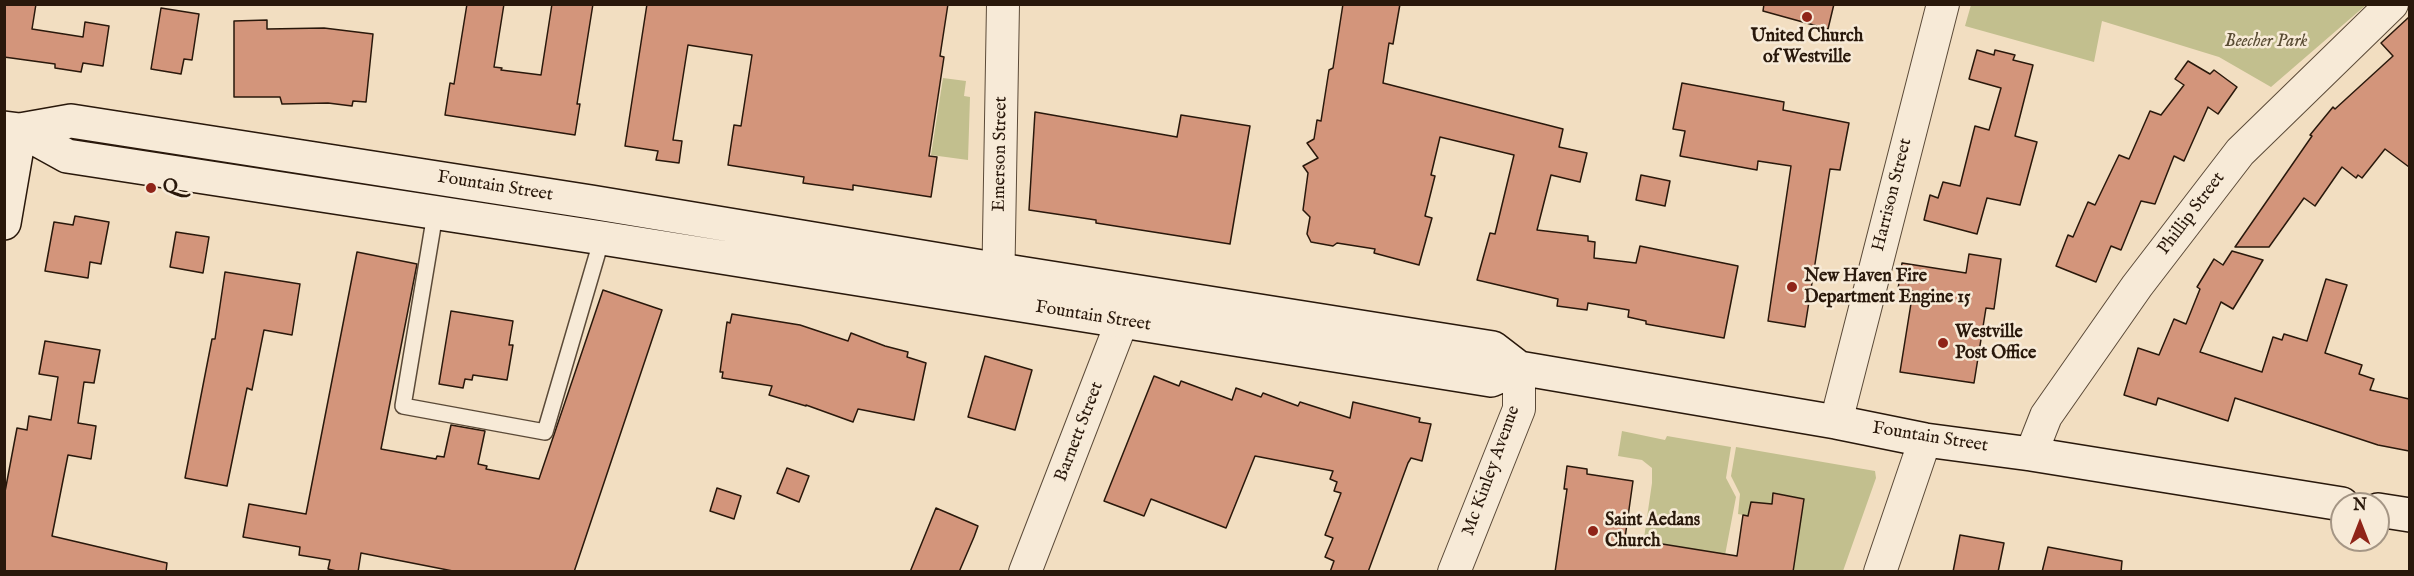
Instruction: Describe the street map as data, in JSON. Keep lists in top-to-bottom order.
{
  "streets": {
    "main road": ["Fountain Street"],
    "street": [
      "Emerson Street",
      "Harrison Street",
      "Phillip Street",
      "Barnett Street",
      "Mc Kinley Avenue"
    ]
  },
  "crossings": [
    ["Emerson Street", "Fountain Street"],
    ["Fountain Street", "Harrison Street"],
    ["Fountain Street", "Phillip Street"],
    ["Fountain Street", "Barnett Street"],
    ["Fountain Street", "Mc Kinley Avenue"]
  ],
  "parks": ["Beecher Park"],
  "places": [
    "United Church of Westville",
    "Q",
    "New Haven Fire Department Engine 15",
    "Westville Post Office",
    "Saint Aedans Church"
  ],
  "north": "top"
}
